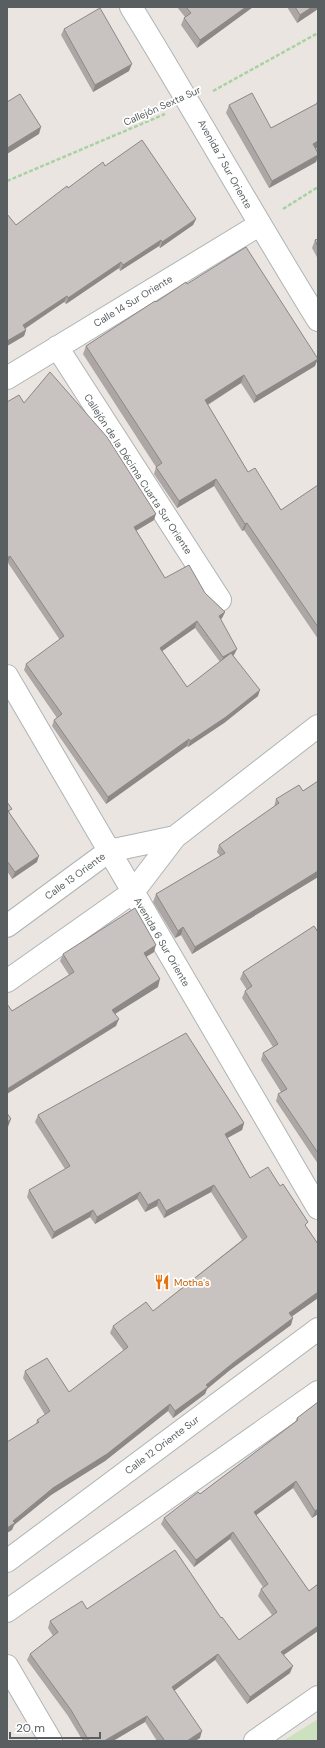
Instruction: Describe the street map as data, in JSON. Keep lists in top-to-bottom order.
{
  "streets": {
    "street": [
      "Avenida 7 Sur Oriente",
      "Calle 14 Sur Oriente",
      "Callejón de la Décima Cuarta Sur Oriente",
      "Calle 13 Oriente",
      "Avenida 6 Sur Oriente",
      "Calle 12 Oriente Sur"
    ],
    "path": ["Callejón Sexta Sur"]
  },
  "crossings": [
    ["Callejón Sexta Sur", "Avenida 7 Sur Oriente"],
    ["Avenida 7 Sur Oriente", "Calle 14 Sur Oriente"],
    ["Calle 14 Sur Oriente", "Callejón de la Décima Cuarta Sur Oriente"],
    ["Calle 13 Oriente", "Avenida 6 Sur Oriente"]
  ],
  "places": {
    "restaurant": ["Motha's"]
  },
  "scale_bar": "20 m"
}
